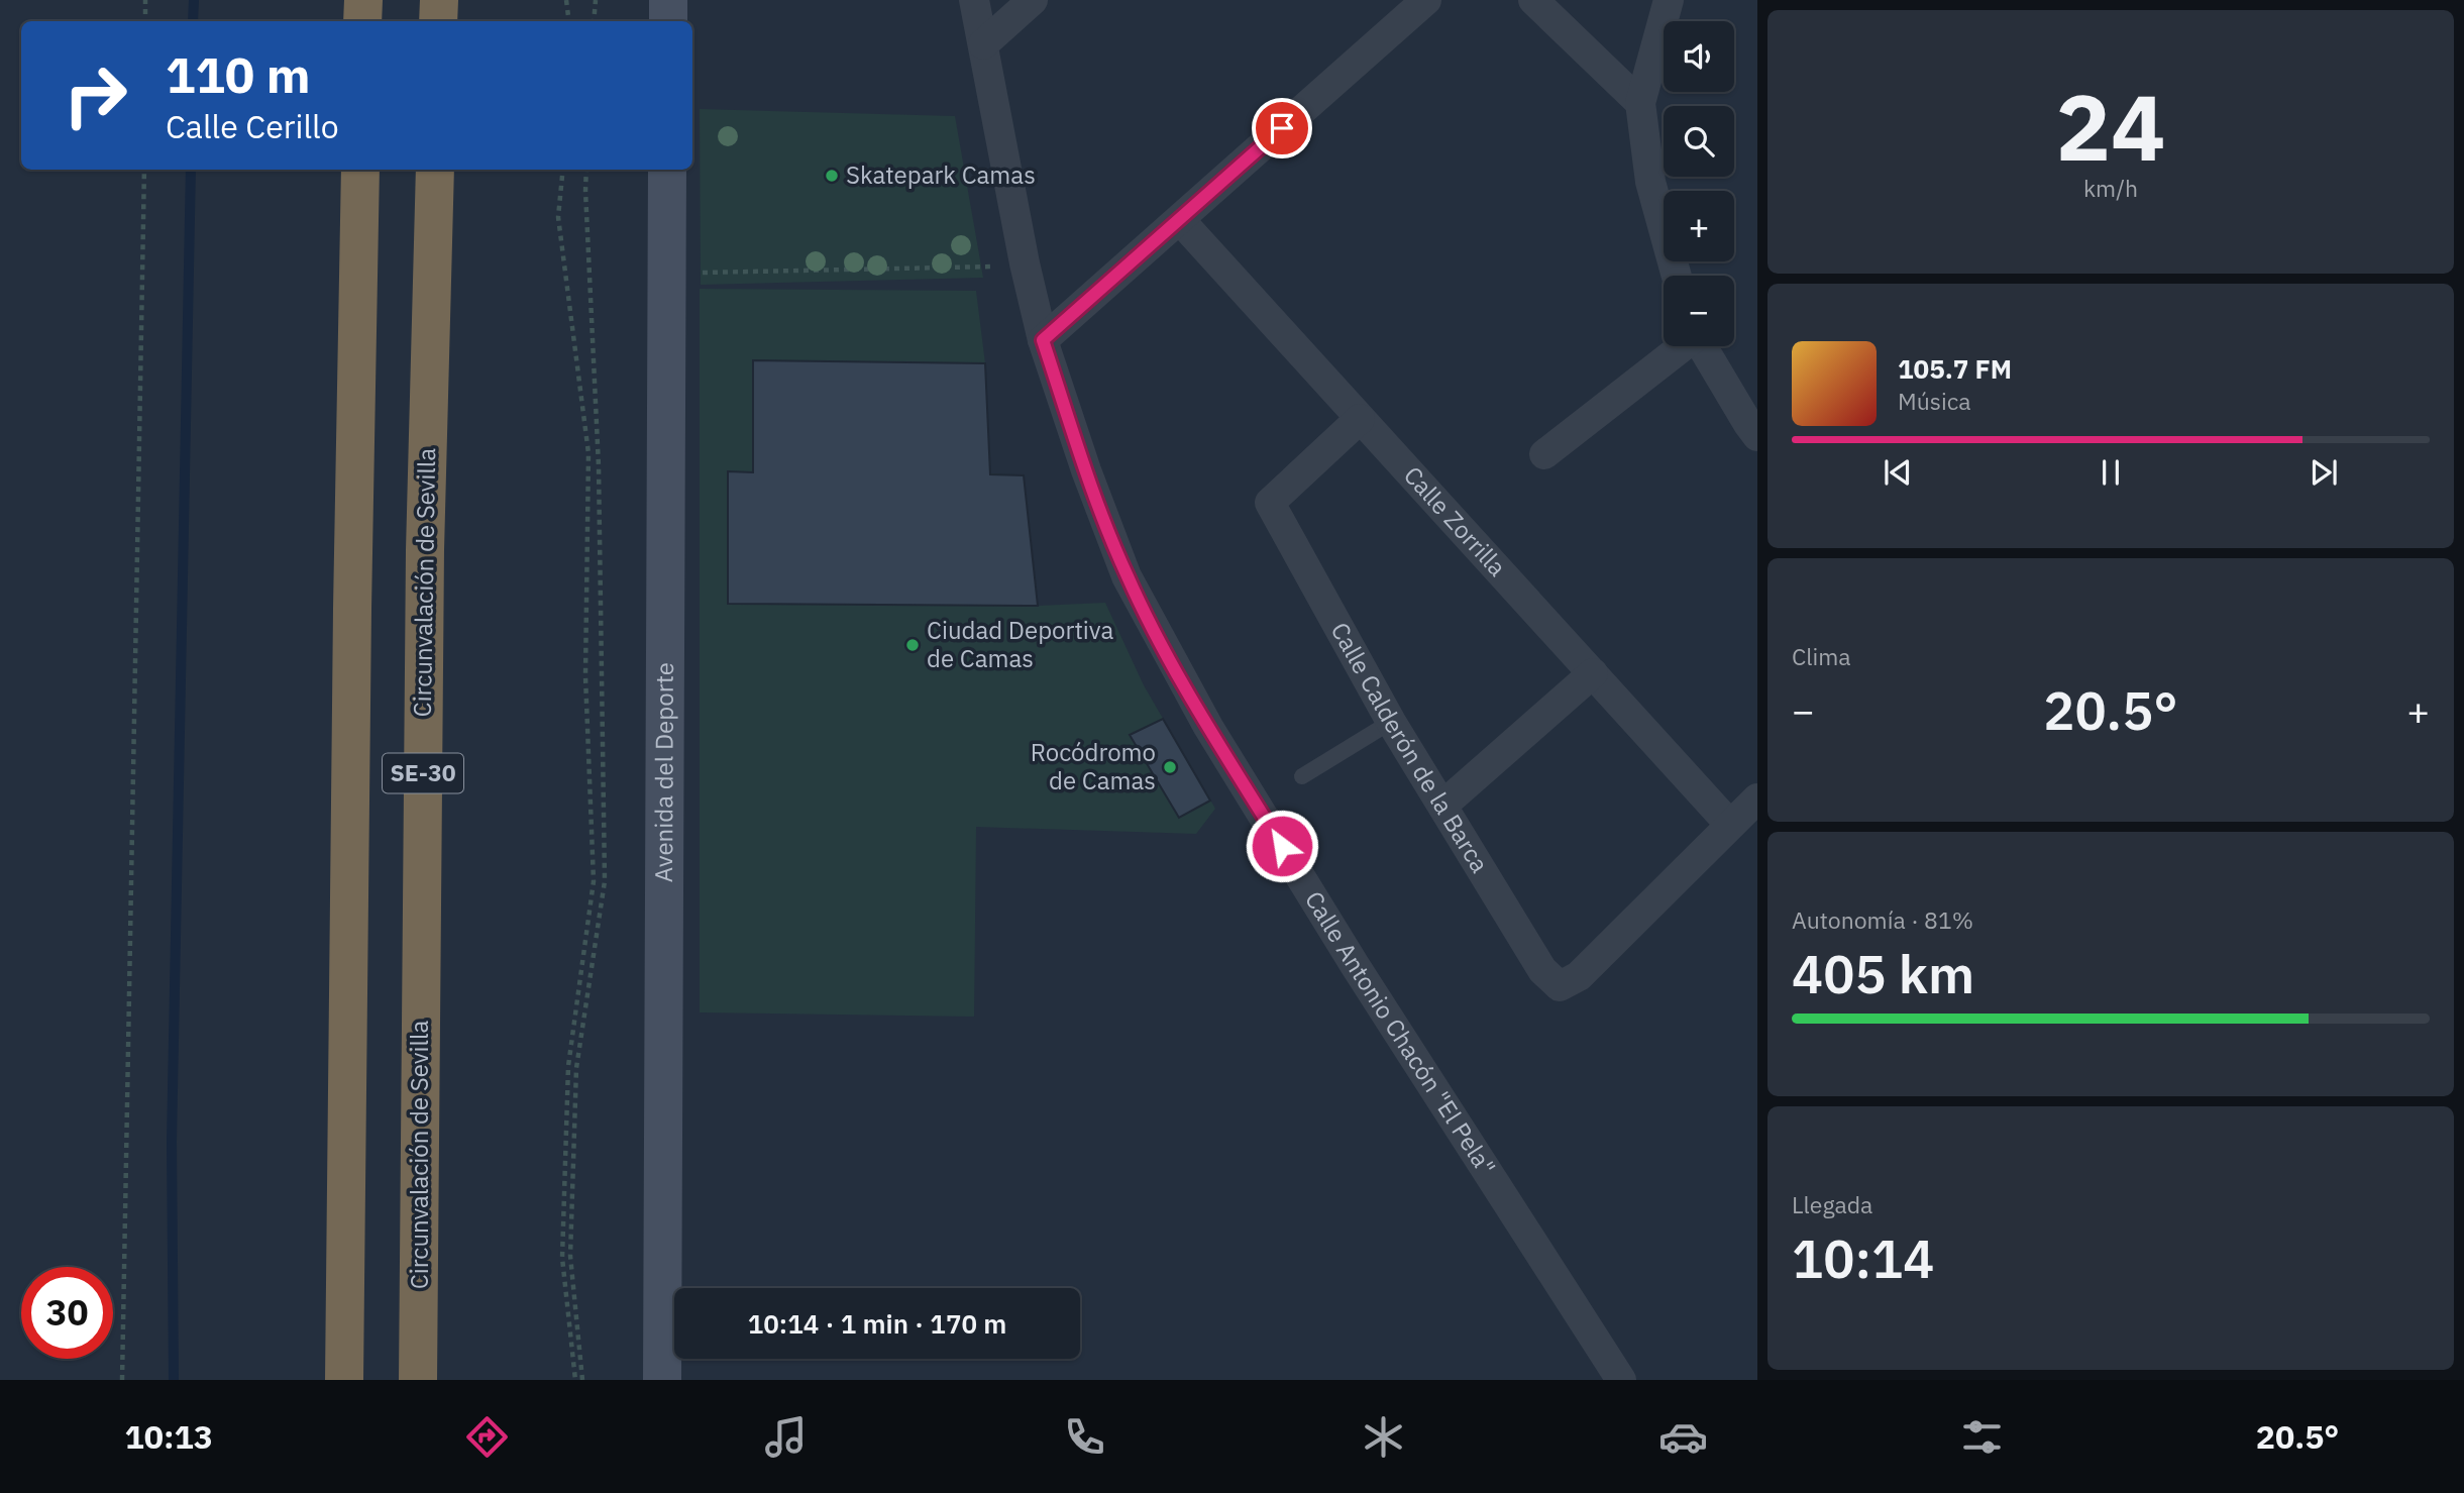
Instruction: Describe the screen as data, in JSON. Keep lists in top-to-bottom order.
{
  "streets": {
    "highway": ["Circunvalación de Sevilla", "SE-30"],
    "street": [
      "Calle Zorrilla",
      "Calle Calderón de la Barca",
      "Avenida del Deporte",
      "Calle Antonio Chacón \"El Pela\""
    ]
  },
  "crossings": [
    ["Calle Zorrilla", "Calle Calderón de la Barca"]
  ],
  "places": ["Skatepark Camas", "Ciudad Deportiva de Camas", "Rocódromo de Camas"],
  "page": {
    "tile": [
      ["24", "km/h"],
      "Clima",
      ["Autonomía · 81%", "405 km"],
      ["Llegada", "10:14"]
    ],
    "map_buttons": ["+", "−"],
    "turn": ["110 m", "Calle Cerillo"],
    "song": ["105.7 FM", "Música"],
    "heat": ["−", "20.5°", "+"],
    "limit": "30",
    "trip": "10:14 · 1 min · 170 m",
    "tabs": ["10:13", "20.5°"]
  }
}
